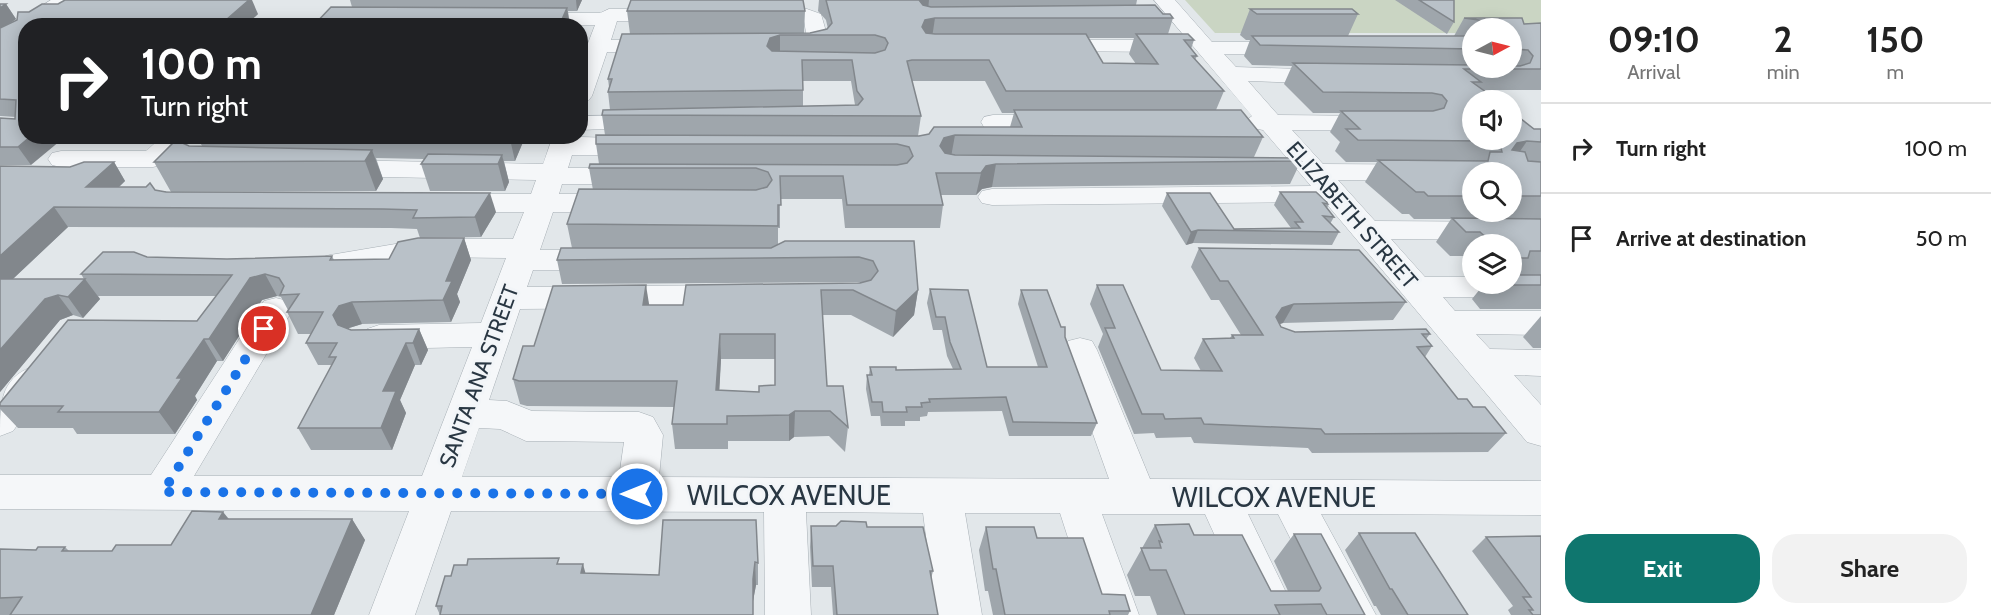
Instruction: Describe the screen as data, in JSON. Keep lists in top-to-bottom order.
{
  "streets": {
    "street": ["ELIZABETH STREET", "SANTA ANA STREET", "WILCOX AVENUE"]
  },
  "crossings": [
    ["SANTA ANA STREET", "WILCOX AVENUE"]
  ],
  "north": "right",
  "page": {
    "eta": [
      "09:10",
      "Arrival",
      "2",
      "min",
      "150",
      "m"
    ],
    "turn": ["100 m", "Turn right"],
    "list": [
      {
        "name": "Turn right",
        "value": "100 m"
      },
      {
        "name": "Arrive at destination",
        "value": "50 m"
      }
    ],
    "buttons": ["Exit", "Share"]
  }
}
